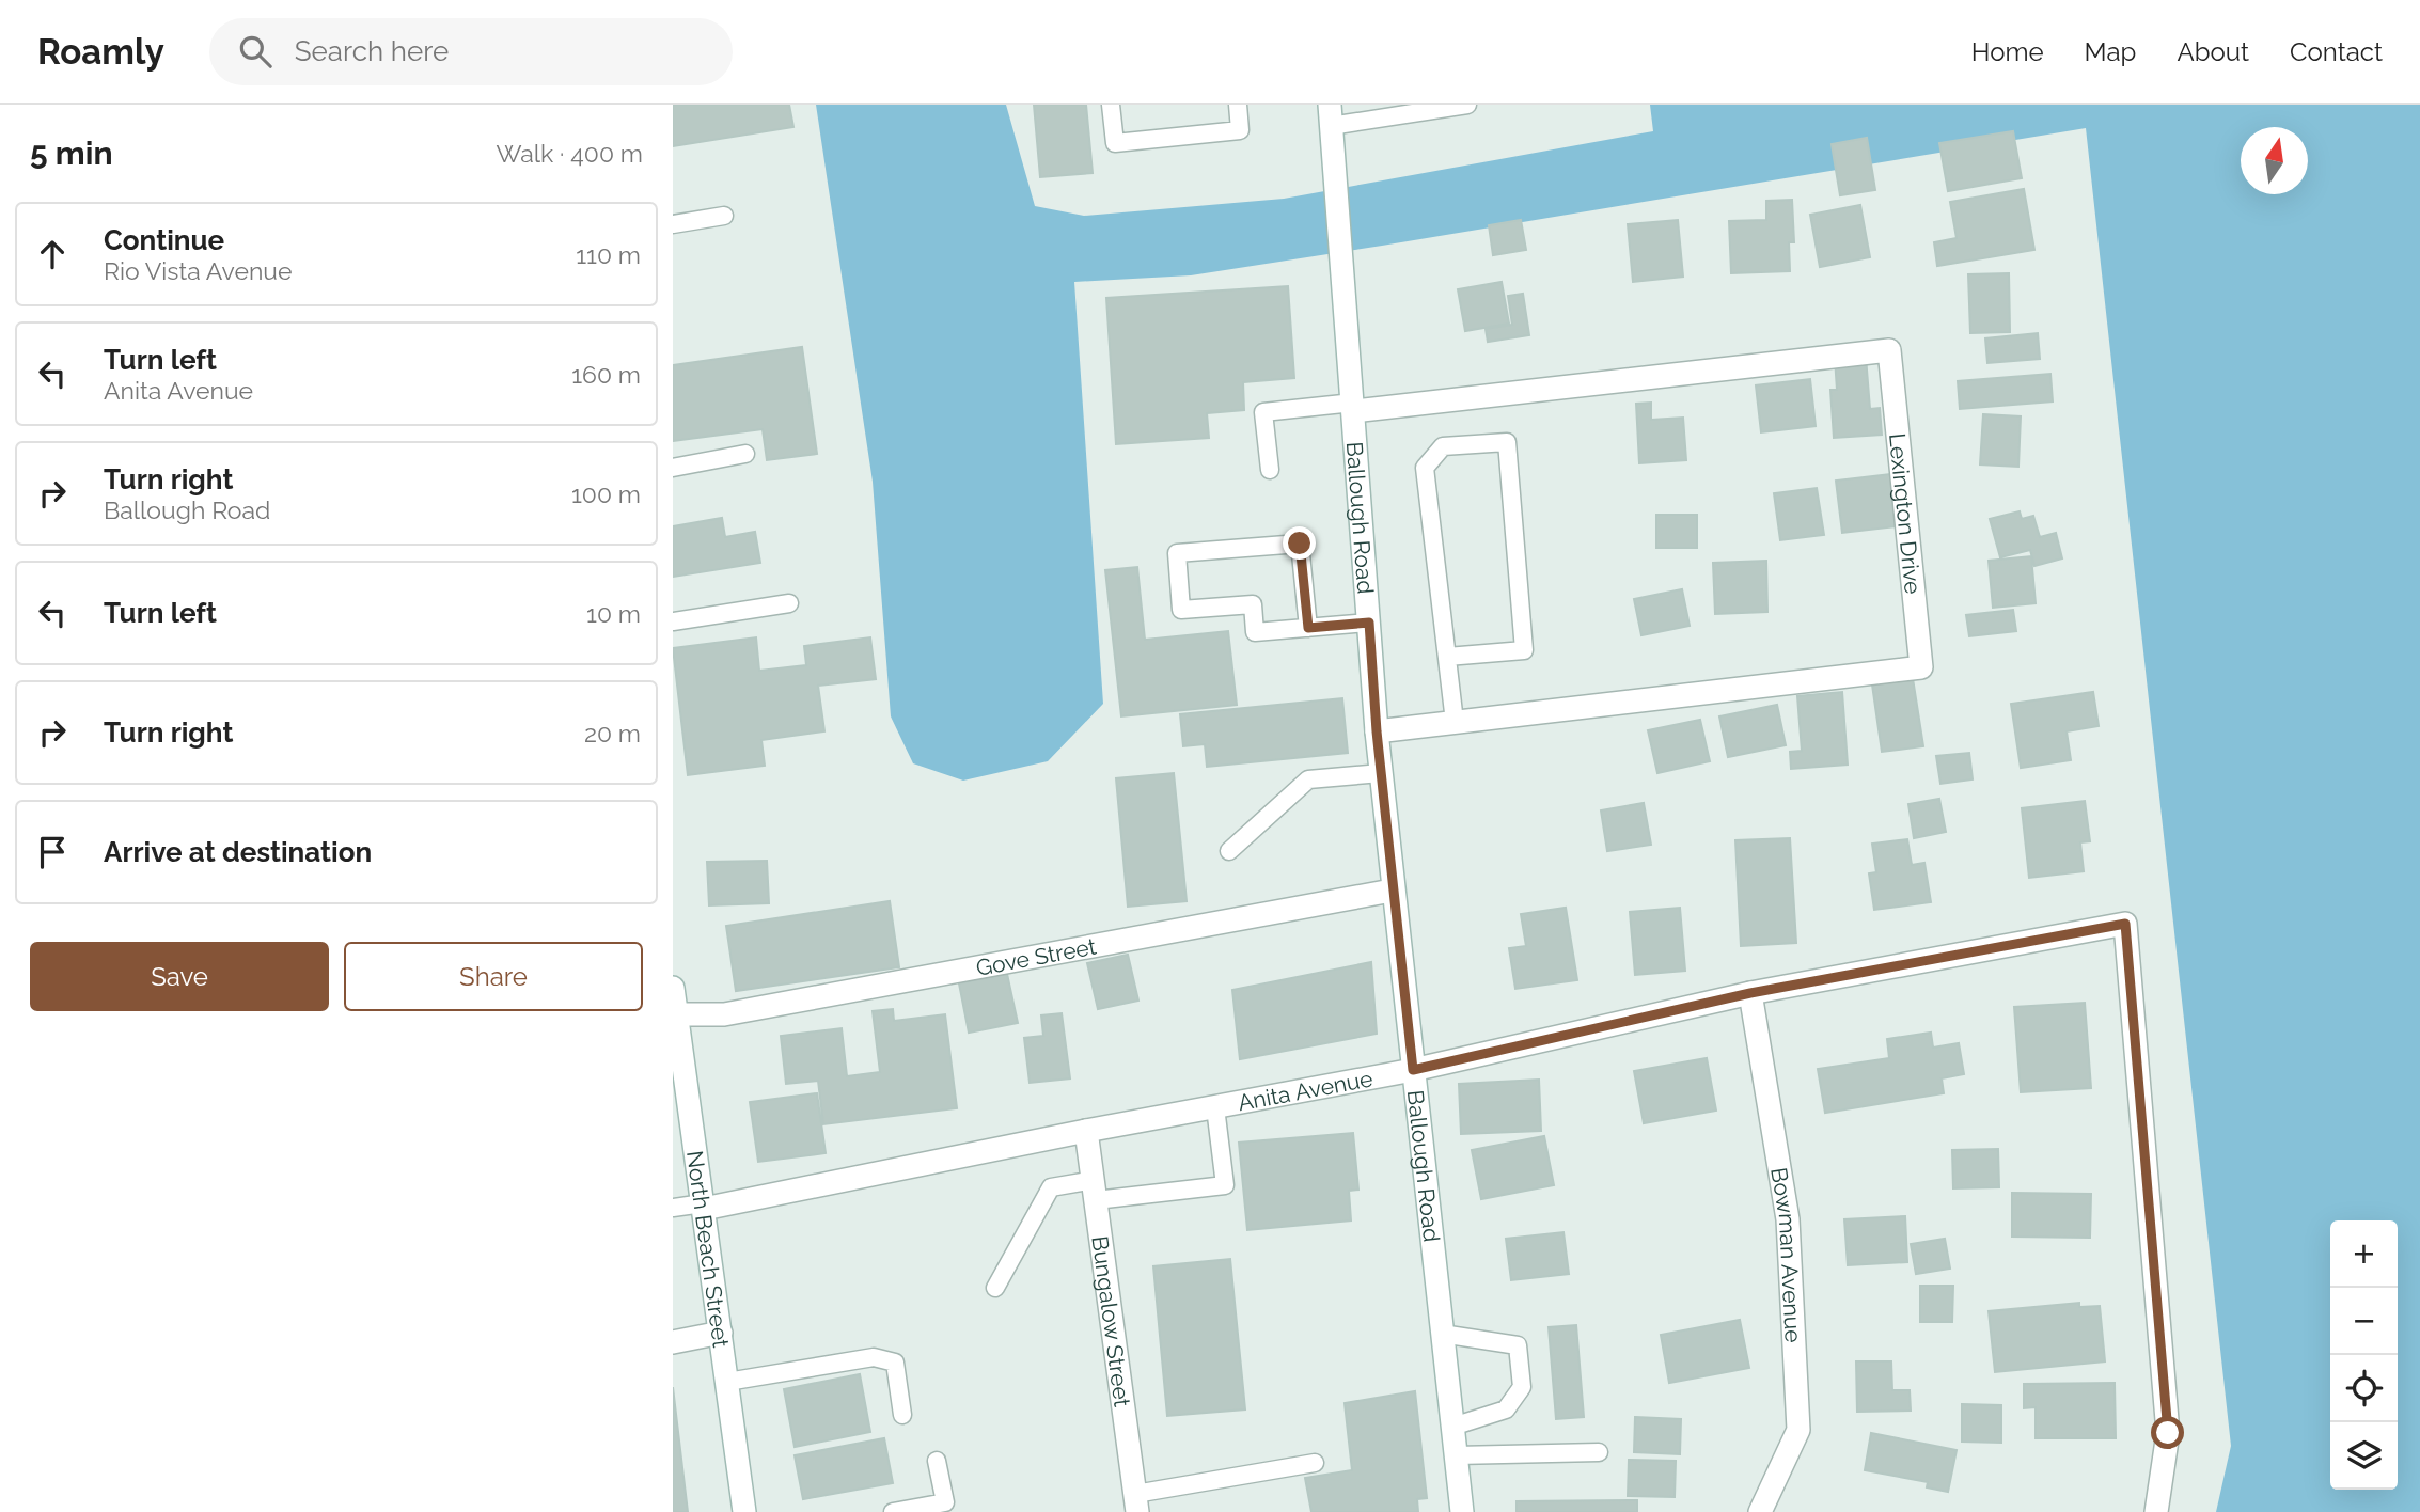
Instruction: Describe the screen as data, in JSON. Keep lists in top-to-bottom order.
{
  "streets": {
    "street": [
      "Lexington Drive",
      "Ballough Road",
      "Gove Street",
      "Anita Avenue",
      "North Beach Street",
      "Bowman Avenue",
      "Bungalow Street"
    ]
  },
  "crossings": [
    ["Lexington Drive", "Ballough Road"],
    ["Ballough Road", "Gove Street"],
    ["Ballough Road", "Anita Avenue"],
    ["Gove Street", "North Beach Street"],
    ["Anita Avenue", "North Beach Street"],
    ["Anita Avenue", "Bowman Avenue"],
    ["Anita Avenue", "Bungalow Street"]
  ],
  "north": "top",
  "page": {
    "header": "Roamly",
    "search": "Search here",
    "nav": [
      "Home",
      "Map",
      "About",
      "Contact"
    ],
    "heading": ["5 min", "Walk · 400 m"],
    "list": [
      ["Continue", "Rio Vista Avenue", "110 m"],
      ["Turn left", "Anita Avenue", "160 m"],
      ["Turn right", "Ballough Road", "100 m"],
      ["Turn left", "10 m"],
      ["Turn right", "20 m"],
      "Arrive at destination"
    ],
    "buttons": ["Save", "Share"],
    "map_buttons": ["+", "−"]
  }
}
